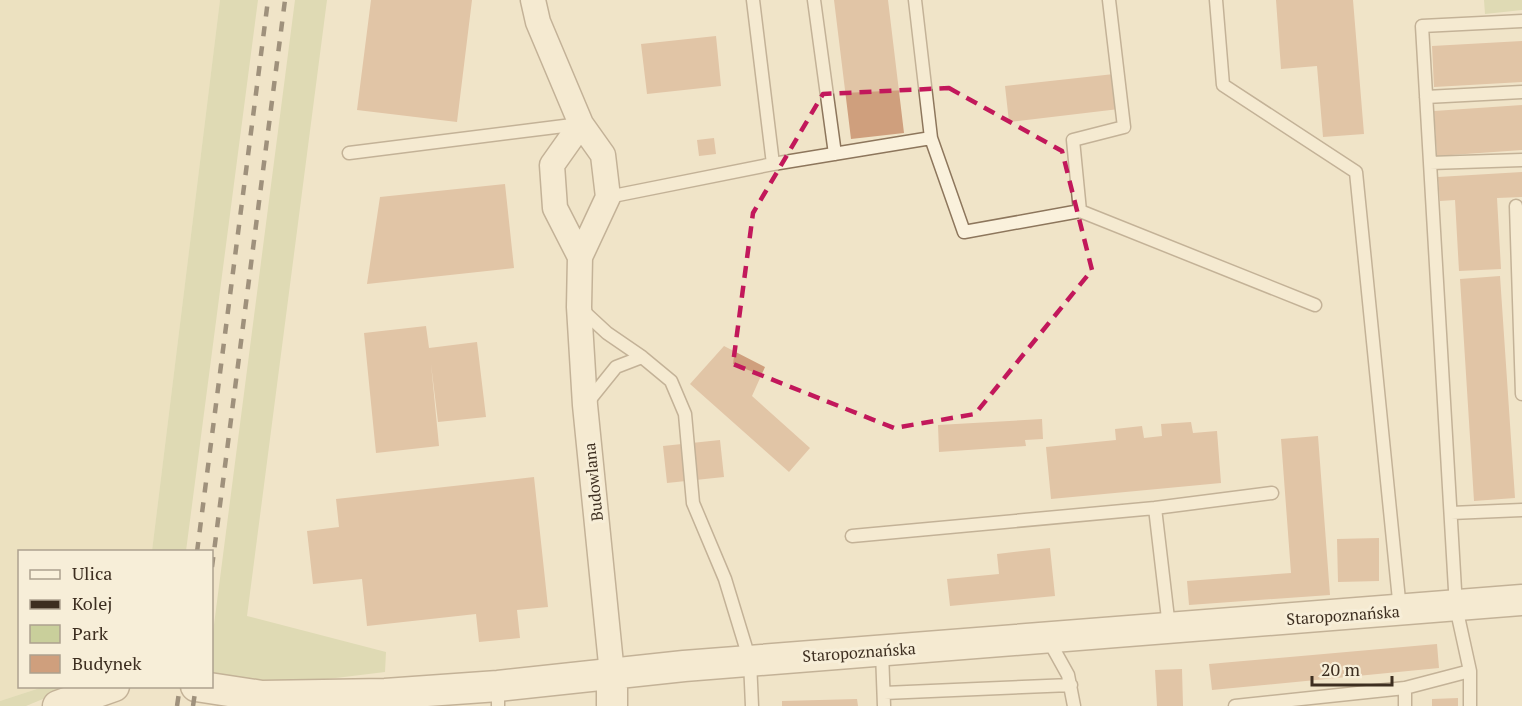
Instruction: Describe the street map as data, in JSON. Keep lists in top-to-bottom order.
{
  "streets": {
    "street": ["Budowlana", "Staropoznańska"]
  },
  "crossings": [
    ["Budowlana", "Staropoznańska"]
  ],
  "legend": [
    "Ulica",
    "Kolej",
    "Park",
    "Budynek"
  ],
  "scale_bar": "20 m"
}
